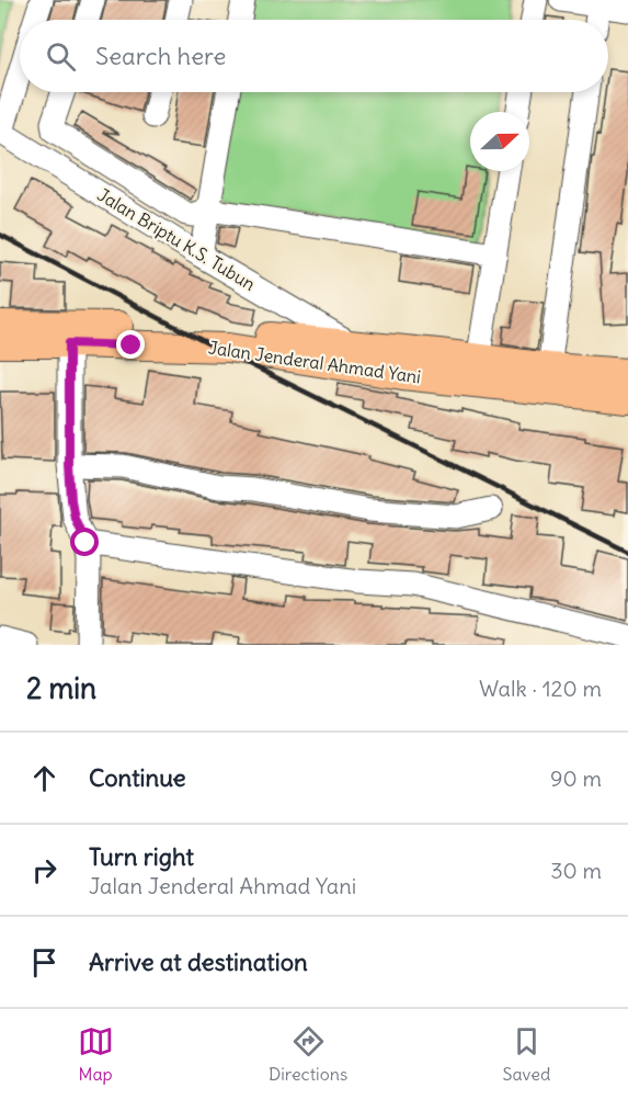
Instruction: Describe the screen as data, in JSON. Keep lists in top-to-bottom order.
{
  "streets": {
    "main road": ["Jalan Jenderal Ahmad Yani"],
    "street": ["Jalan Briptu K.S. Tubun"]
  },
  "crossings": [
    ["Jalan Briptu K.S. Tubun", "Jalan Jenderal Ahmad Yani"]
  ],
  "north": "right",
  "page": {
    "search": "Search here",
    "heading": ["2 min", "Walk · 120 m"],
    "list": [
      ["Continue", "90 m"],
      ["Turn right", "Jalan Jenderal Ahmad Yani", "30 m"],
      "Arrive at destination"
    ],
    "nav": ["Map", "Directions", "Saved"]
  }
}
